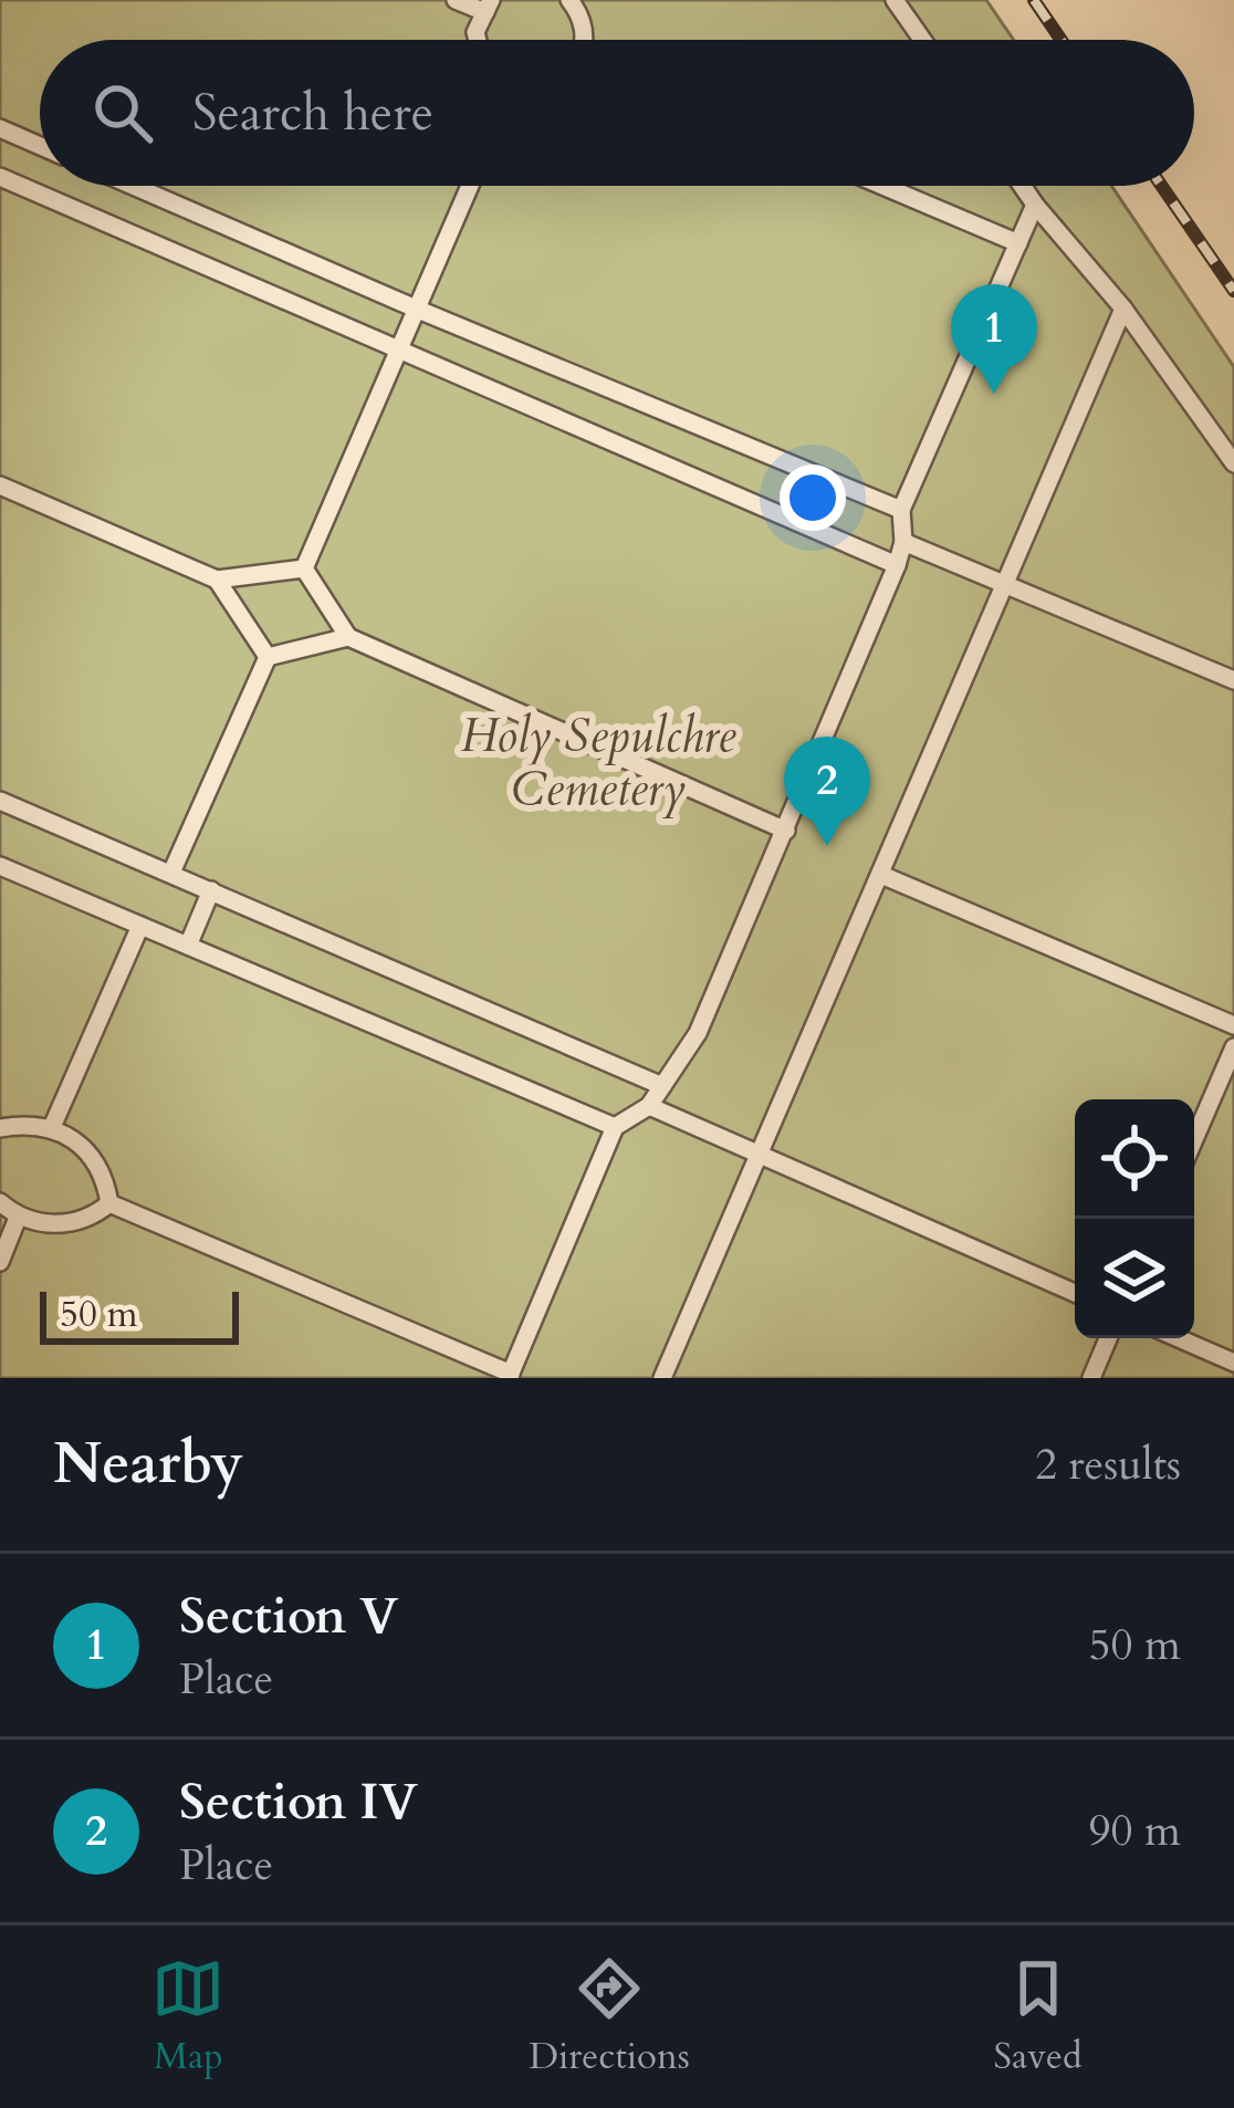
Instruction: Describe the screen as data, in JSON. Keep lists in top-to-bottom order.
{
  "parks": ["Holy Sepulchre Cemetery"],
  "scale_bar": "50 m",
  "page": {
    "search": "Search here",
    "pins": ["1", "2"],
    "scale": "50 m",
    "heading": ["Nearby", "2 results"],
    "list": [
      {
        "mark": "1",
        "name": "Section V",
        "note": "Place",
        "value": "50 m"
      },
      {
        "mark": "2",
        "name": "Section IV",
        "note": "Place",
        "value": "90 m"
      }
    ],
    "nav": ["Map", "Directions", "Saved"]
  }
}
